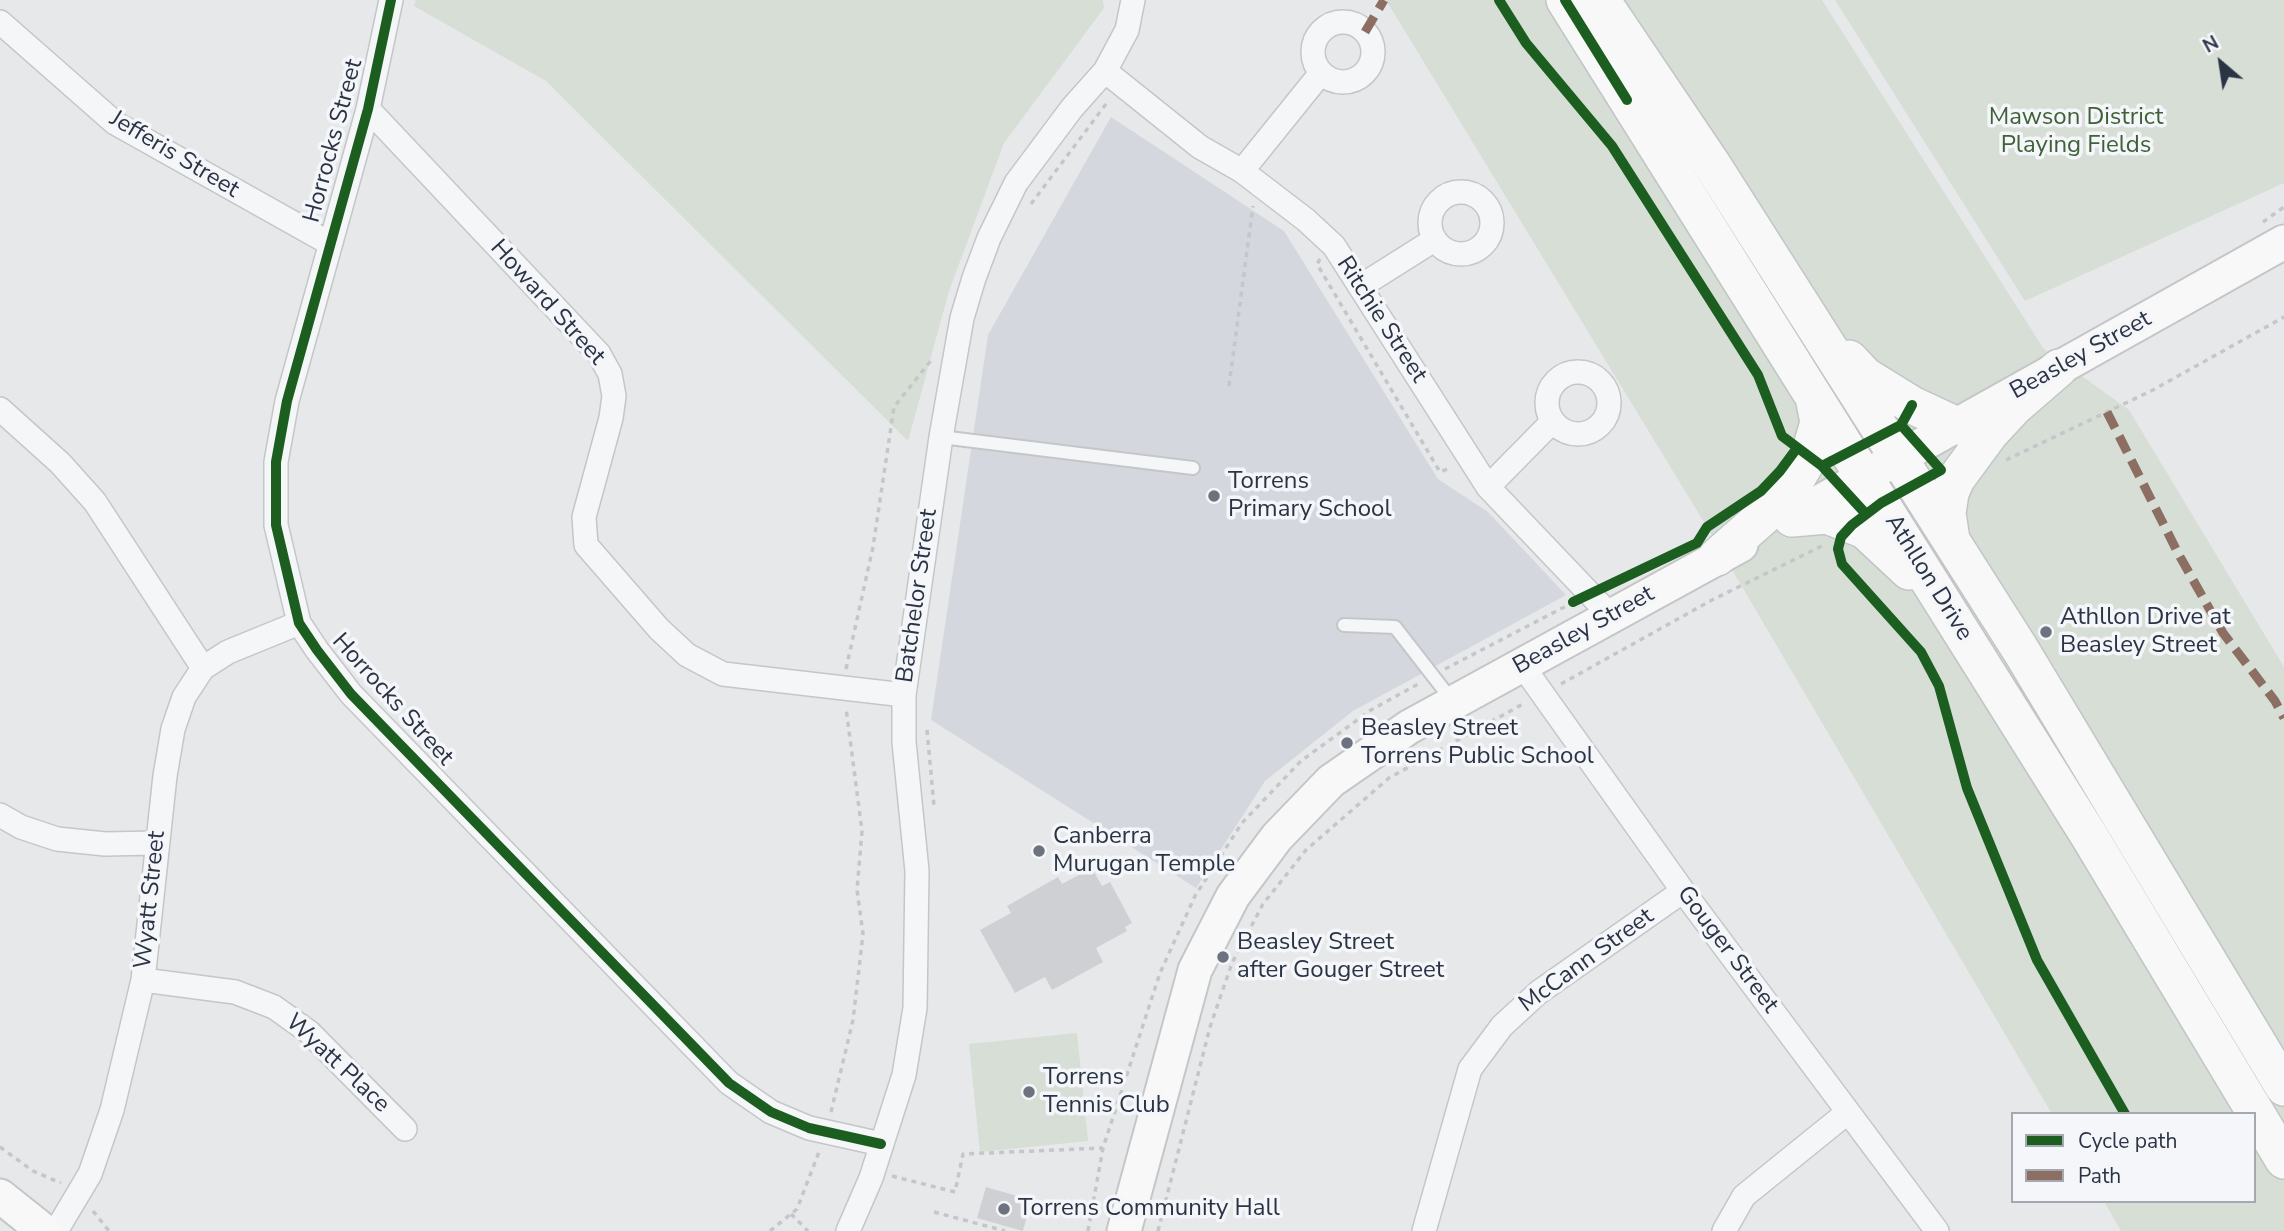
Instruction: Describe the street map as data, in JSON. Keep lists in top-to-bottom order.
{
  "streets": {
    "main road": ["Beasley Street", "Athllon Drive"],
    "street": [
      "Horrocks Street",
      "Jefferis Street",
      "Howard Street",
      "Ritchie Street",
      "Batchelor Street",
      "Wyatt Street",
      "Gouger Street",
      "McCann Street",
      "Wyatt Place"
    ]
  },
  "crossings": [
    ["Horrocks Street", "Jefferis Street"],
    ["Horrocks Street", "Howard Street"],
    ["Horrocks Street", "Batchelor Street"],
    ["Horrocks Street", "Wyatt Street"],
    ["Howard Street", "Batchelor Street"],
    ["Ritchie Street", "Beasley Street"],
    ["Ritchie Street", "Batchelor Street"],
    ["Beasley Street", "Athllon Drive"],
    ["Beasley Street", "Gouger Street"],
    ["Wyatt Street", "Wyatt Place"],
    ["Gouger Street", "McCann Street"]
  ],
  "parks": ["Mawson District Playing Fields"],
  "places": [
    "Torrens Primary School",
    "Athllon Drive at Beasley Street",
    "Beasley Street Torrens Public School",
    "Canberra Murugan Temple",
    "Beasley Street after Gouger Street",
    "Torrens Tennis Club",
    "Torrens Community Hall"
  ],
  "legend": ["Cycle path", "Path"],
  "north": "top left"
}
